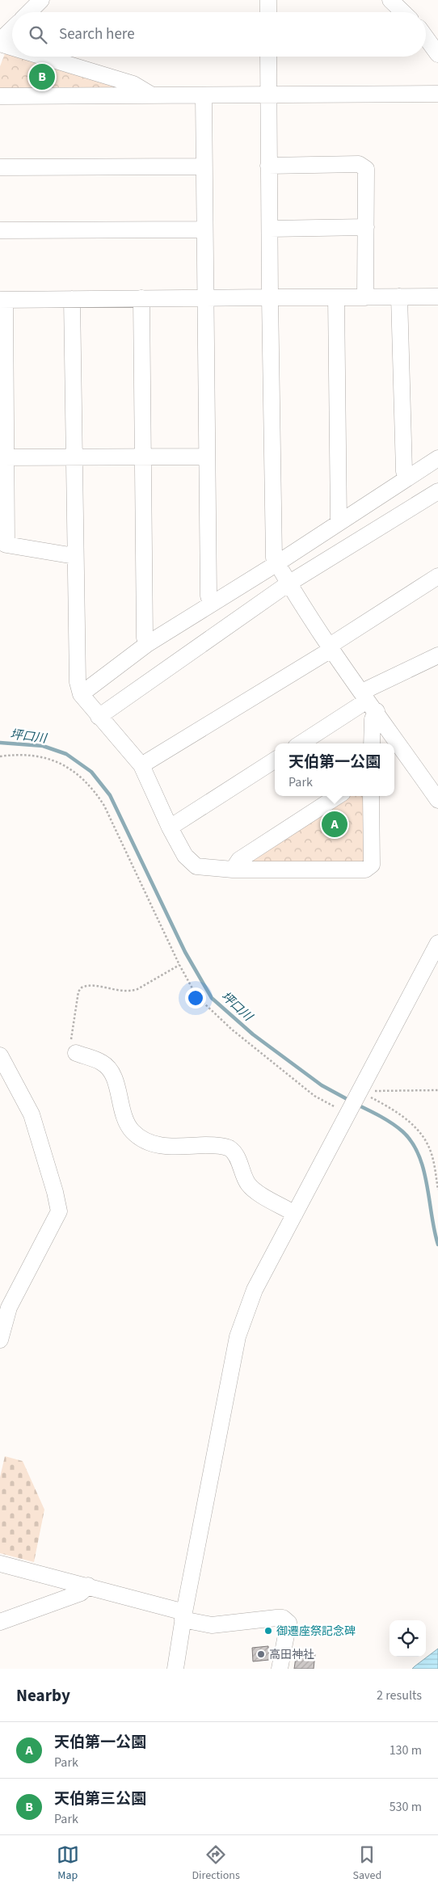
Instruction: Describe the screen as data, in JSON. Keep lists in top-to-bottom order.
{
  "water": ["坪口川"],
  "places": ["御遷座祭記念碑", "高田神社"],
  "page": {
    "search": "Search here",
    "pins": ["B", "A"],
    "popup": ["天伯第一公園", "Park"],
    "heading": ["Nearby", "2 results"],
    "list": [
      {
        "mark": "A",
        "name": "天伯第一公園",
        "note": "Park",
        "value": "130 m"
      },
      {
        "mark": "B",
        "name": "天伯第三公園",
        "note": "Park",
        "value": "530 m"
      }
    ],
    "nav": ["Map", "Directions", "Saved"]
  }
}
